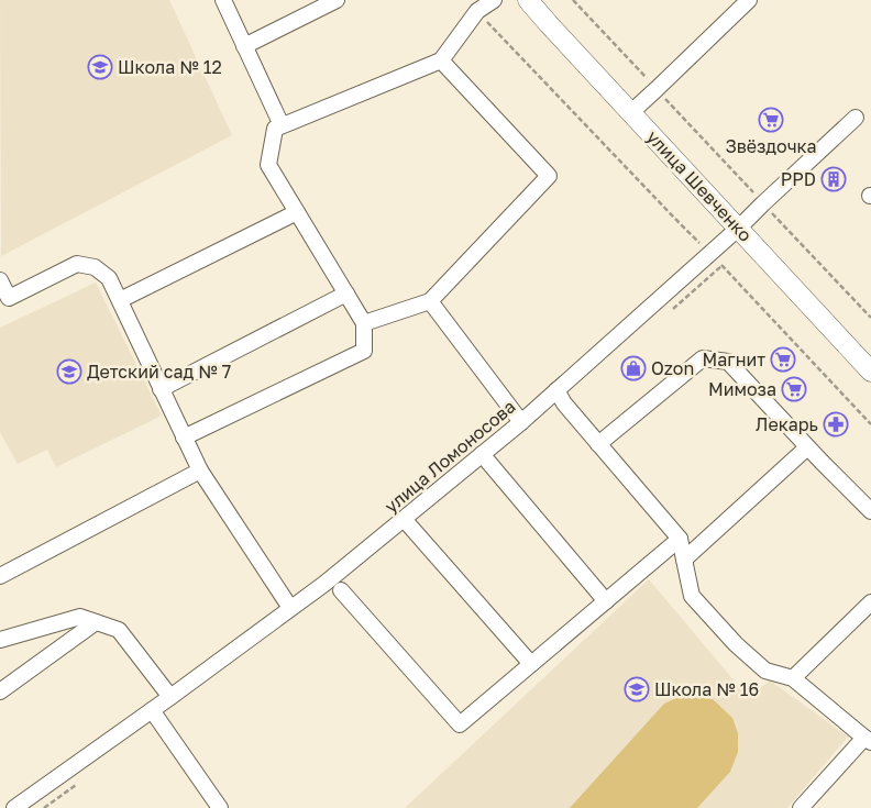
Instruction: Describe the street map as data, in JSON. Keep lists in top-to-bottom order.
{
  "streets": {
    "main road": ["улица Шевченко"],
    "street": ["улица Ломоносова"]
  },
  "crossings": [
    ["улица Шевченко", "улица Ломоносова"]
  ],
  "places": {
    "school or university": ["Школа № 12", "Детский сад № 7", "Школа № 16"],
    "supermarket": ["Звёздочка", "Магнит", "Мимоза"],
    "building": ["PPD"],
    "shop": ["Ozon"],
    "pharmacy": ["Лекарь"]
  }
}
